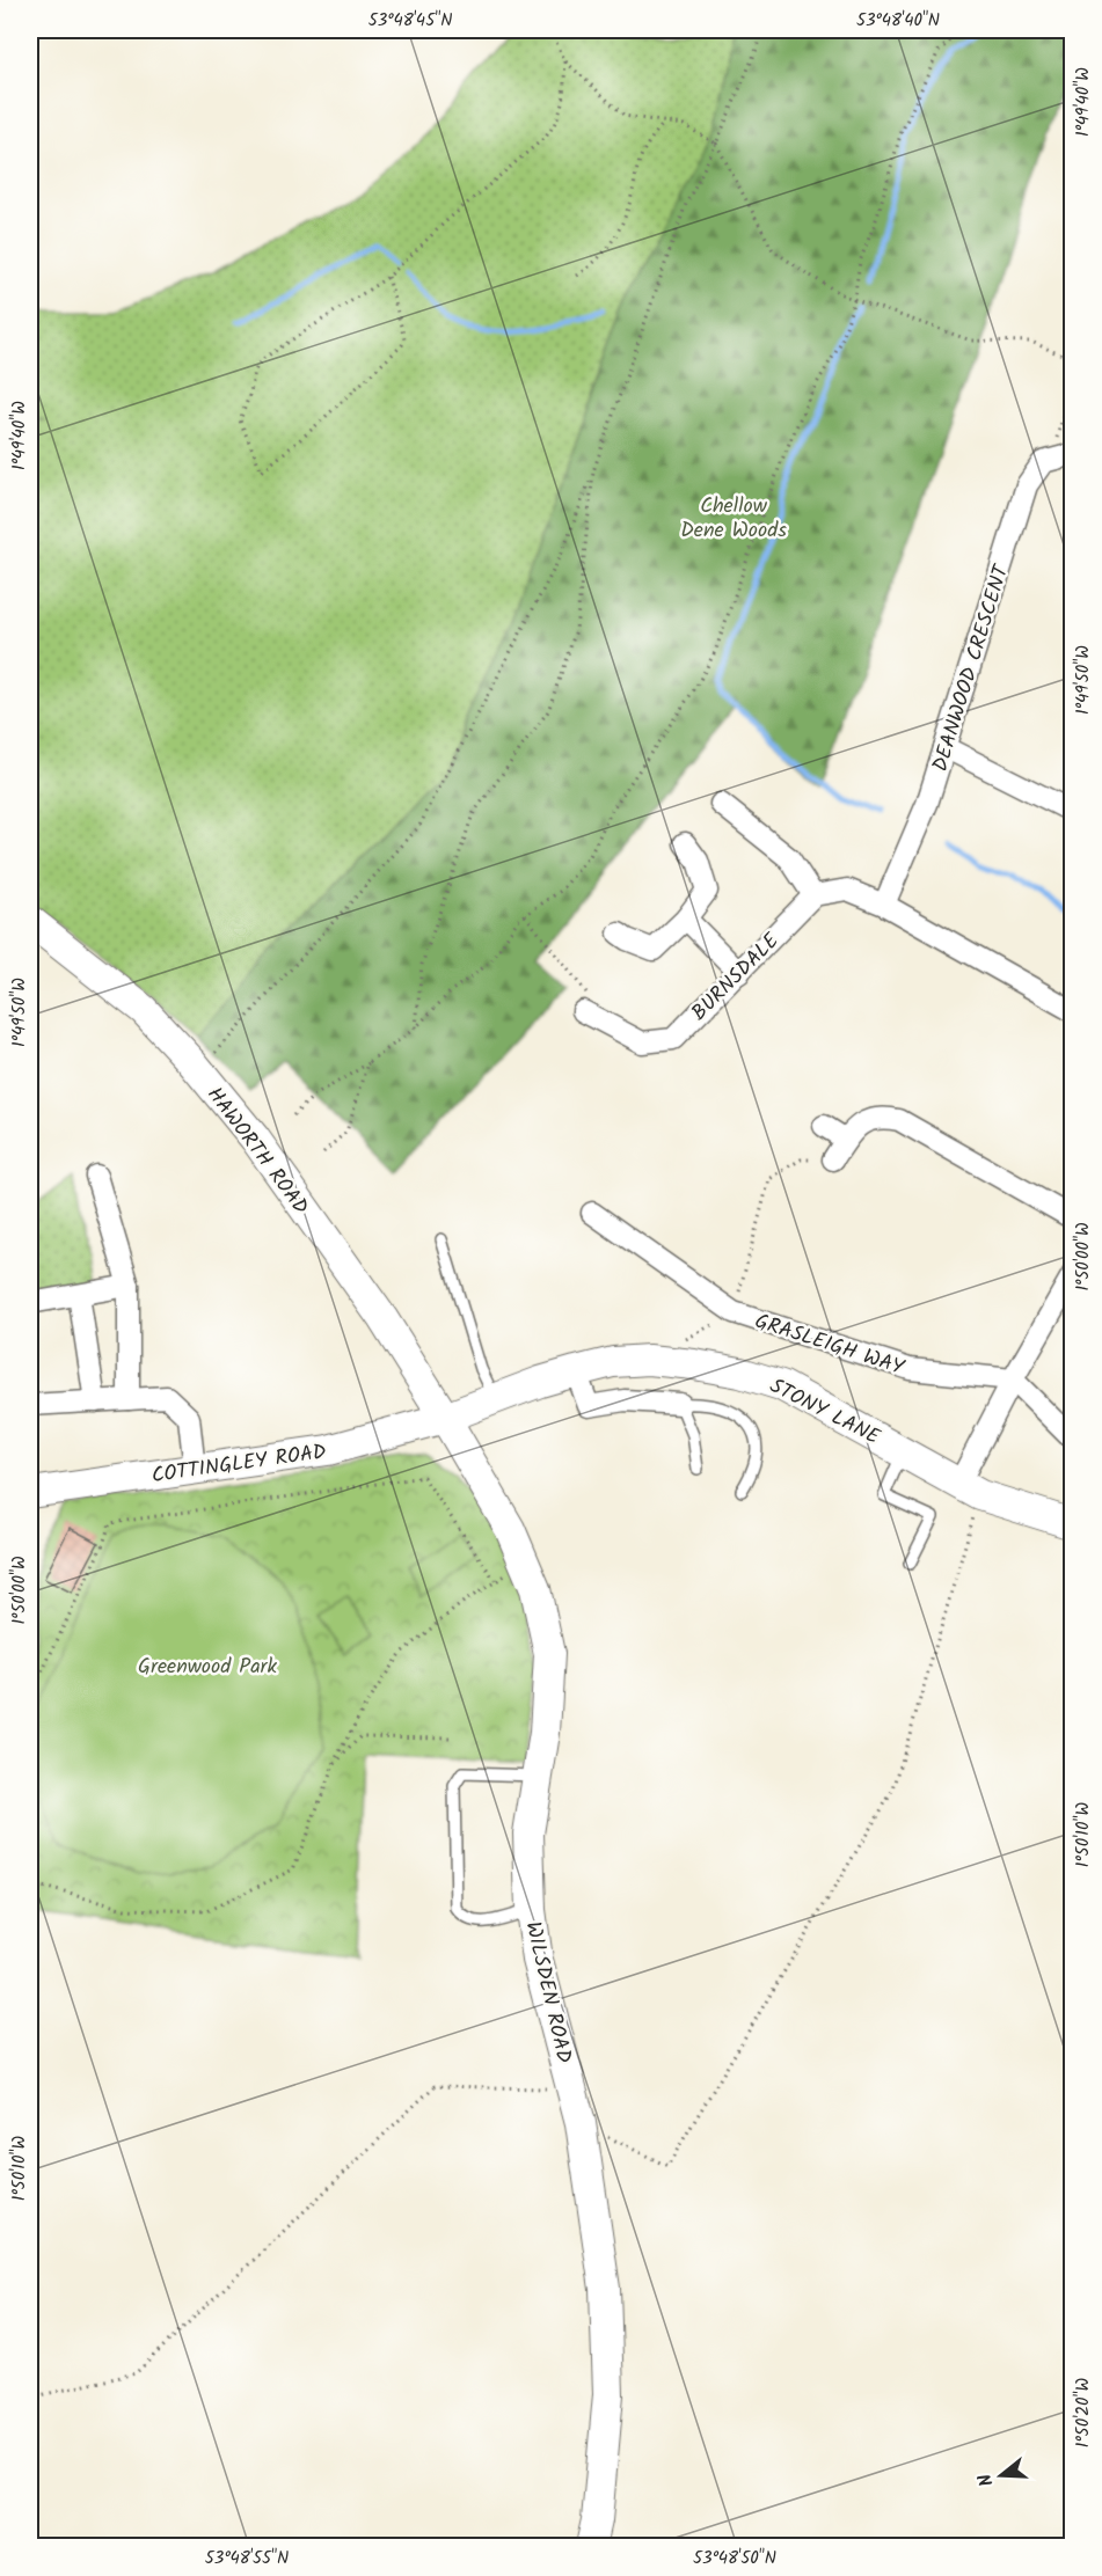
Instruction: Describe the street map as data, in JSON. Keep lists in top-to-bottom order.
{
  "streets": {
    "main road": [
      "HAWORTH ROAD",
      "STONY LANE",
      "COTTINGLEY ROAD",
      "WILSDEN ROAD"
    ],
    "street": ["DEANWOOD CRESCENT", "BURNSDALE", "GRASLEIGH WAY"]
  },
  "crossings": [
    ["HAWORTH ROAD", "STONY LANE"],
    ["HAWORTH ROAD", "COTTINGLEY ROAD"],
    ["HAWORTH ROAD", "WILSDEN ROAD"],
    ["STONY LANE", "COTTINGLEY ROAD"],
    ["STONY LANE", "WILSDEN ROAD"],
    ["COTTINGLEY ROAD", "WILSDEN ROAD"]
  ],
  "parks": ["Chellow Dene Woods", "Greenwood Park"],
  "north": "left",
  "coordinates": [
    "53°48'45\"N",
    "53°48'40\"N",
    "1°49'40\"W",
    "1°49'50\"W",
    "1°50'00\"W",
    "1°50'10\"W",
    "1°50'20\"W",
    "53°48'55\"N",
    "53°48'50\"N"
  ]
}
